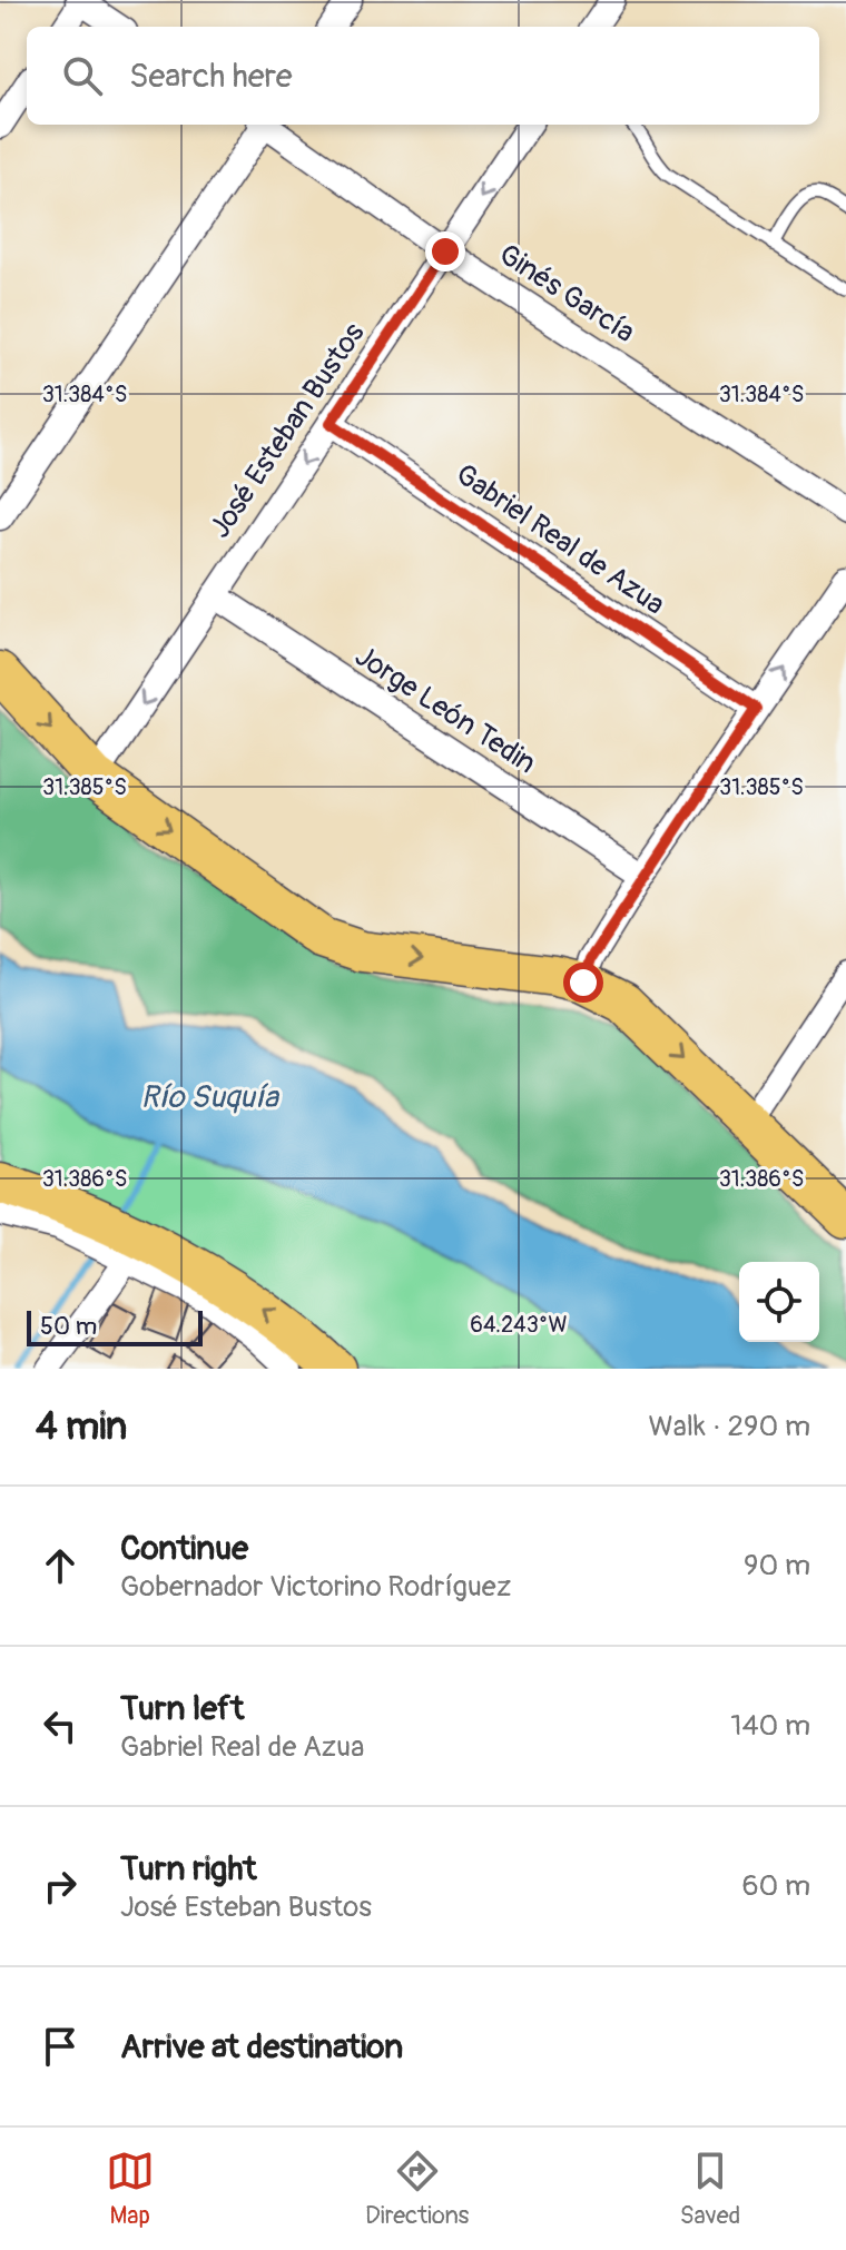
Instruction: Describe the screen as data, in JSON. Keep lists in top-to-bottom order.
{
  "streets": {
    "street": [
      "Ginés García",
      "José Esteban Bustos",
      "Gabriel Real de Azua",
      "Jorge León Tedin"
    ]
  },
  "crossings": [
    ["Ginés García", "José Esteban Bustos"],
    ["José Esteban Bustos", "Gabriel Real de Azua"],
    ["José Esteban Bustos", "Jorge León Tedin"]
  ],
  "one_way": ["José Esteban Bustos"],
  "water": ["Río Suquía"],
  "scale_bar": "50 m",
  "page": {
    "search": "Search here",
    "scale": "50 m",
    "heading": ["4 min", "Walk · 290 m"],
    "list": [
      ["Continue", "Gobernador Victorino Rodríguez", "90 m"],
      ["Turn left", "Gabriel Real de Azua", "140 m"],
      ["Turn right", "José Esteban Bustos", "60 m"],
      "Arrive at destination"
    ],
    "nav": ["Map", "Directions", "Saved"]
  },
  "coordinates": [
    "31.384°S",
    "31.385°S",
    "31.386°S",
    "64.243°W"
  ]
}
